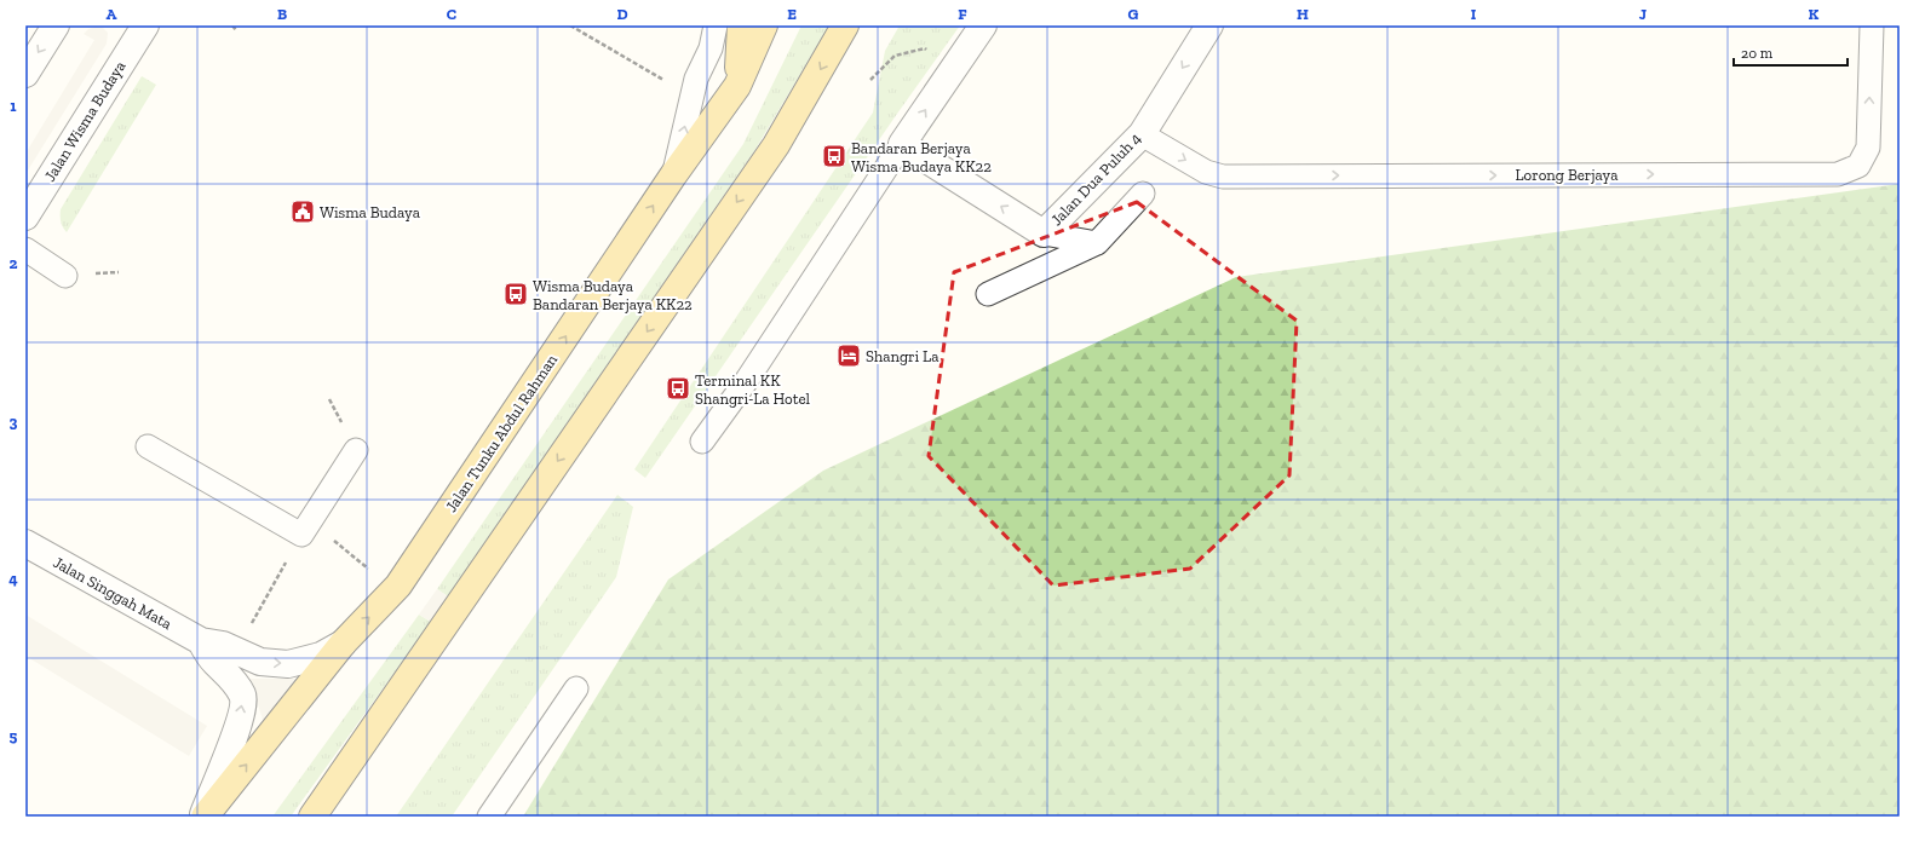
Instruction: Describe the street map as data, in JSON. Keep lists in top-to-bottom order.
{
  "streets": {
    "main road": ["Jalan Tunku Abdul Rahman"],
    "street": ["Jalan Wisma Budaya", "Jalan Dua Puluh 4", "Jalan Singgah Mata"],
    "lane": ["Lorong Berjaya"]
  },
  "crossings": [
    ["Lorong Berjaya", "Jalan Dua Puluh 4"],
    ["Jalan Tunku Abdul Rahman", "Jalan Singgah Mata"]
  ],
  "one_way": ["Lorong Berjaya", "Jalan Dua Puluh 4", "Jalan Singgah Mata"],
  "places": {
    "bus stop": ["Bandaran Berjaya Wisma Budaya KK22", "Wisma Budaya Bandaran Berjaya KK22", "Terminal KK Shangri-La Hotel"],
    "public building": ["Wisma Budaya"],
    "hotel": ["Shangri La"]
  },
  "scale_bar": "20 m",
  "grid": {
    "columns": [
      "A",
      "B",
      "C",
      "D",
      "E",
      "F",
      "G",
      "H",
      "I",
      "J",
      "K"
    ],
    "rows": [
      "1",
      "2",
      "3",
      "4",
      "5"
    ]
  }
}
